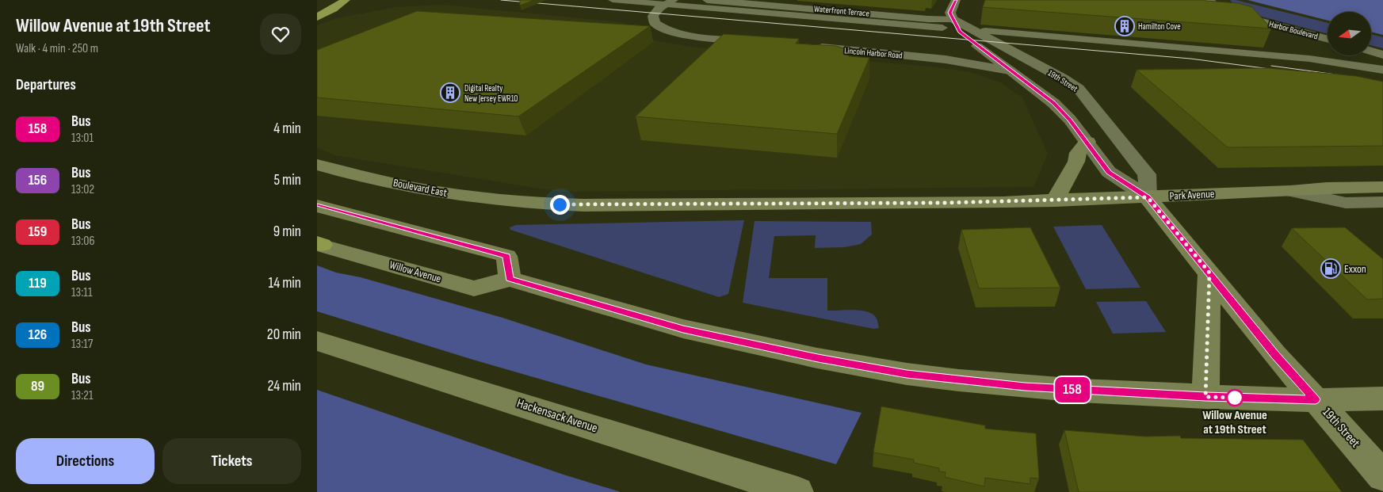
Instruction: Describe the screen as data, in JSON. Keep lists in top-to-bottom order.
{
  "streets": {
    "main road": [
      "19th Street",
      "Boulevard East",
      "Park Avenue",
      "Willow Avenue",
      "Hackensack Avenue"
    ],
    "street": ["Waterfront Terrace", "Harbor Boulevard", "Lincoln Harbor Road"]
  },
  "crossings": [
    ["Waterfront Terrace", "19th Street"],
    ["Lincoln Harbor Road", "19th Street"],
    ["19th Street", "Park Avenue"],
    ["Boulevard East", "Park Avenue"]
  ],
  "places": {
    "building": ["Hamilton Cove", "Digital Realty New Jersey EWR10"],
    "fuel station": ["Exxon"],
    "other": ["Willow Avenue at 19th Street"]
  },
  "lines": ["bus line 158"],
  "north": "left",
  "page": {
    "heading": [
      ["Willow Avenue at 19th Street", "Walk · 4 min · 250 m"],
      "Departures"
    ],
    "on_map": "158",
    "list": [
      {
        "mark": "158",
        "name": "Bus",
        "note": "13:01",
        "value": "4 min"
      },
      {
        "mark": "156",
        "name": "Bus",
        "note": "13:02",
        "value": "5 min"
      },
      {
        "mark": "159",
        "name": "Bus",
        "note": "13:06",
        "value": "9 min"
      },
      {
        "mark": "119",
        "name": "Bus",
        "note": "13:11",
        "value": "14 min"
      },
      {
        "mark": "126",
        "name": "Bus",
        "note": "13:17",
        "value": "20 min"
      },
      {
        "mark": "89",
        "name": "Bus",
        "note": "13:21",
        "value": "24 min"
      }
    ],
    "buttons": ["Directions", "Tickets"]
  }
}
